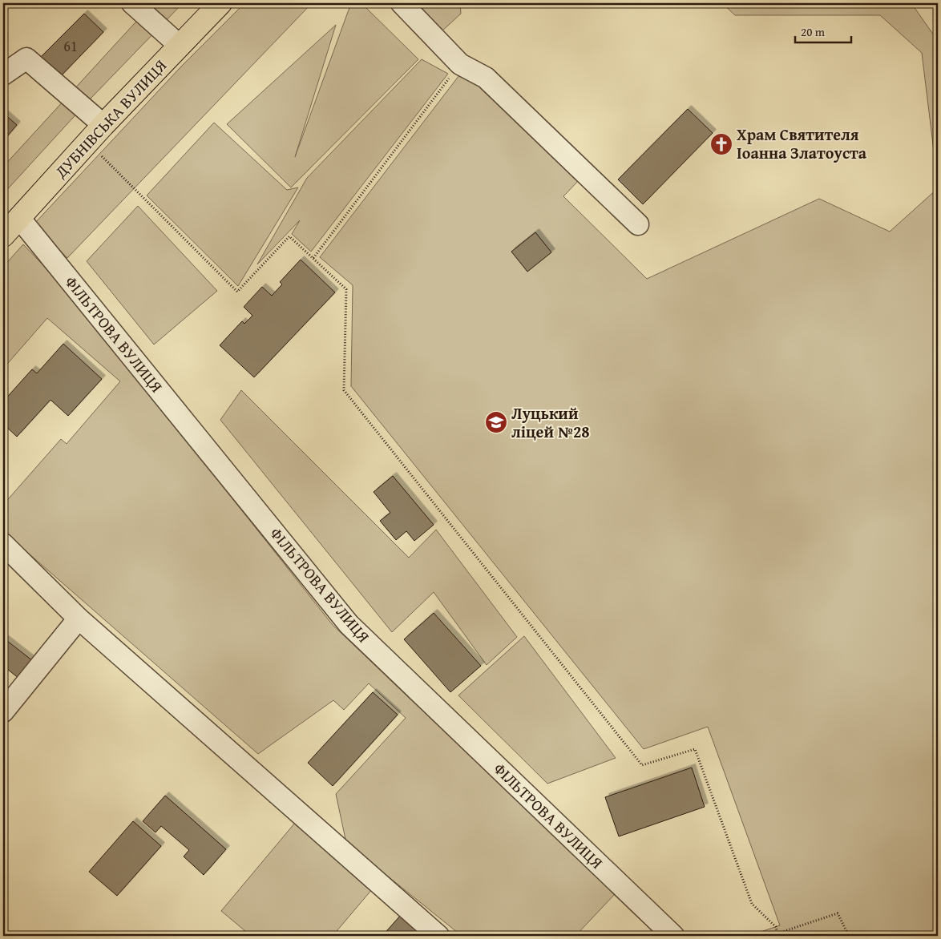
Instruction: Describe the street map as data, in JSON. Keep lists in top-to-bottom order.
{
  "streets": {
    "main road": ["ДУБНІВСЬКА ВУЛИЦЯ"],
    "street": ["ФІЛЬТРОВА ВУЛИЦЯ"]
  },
  "crossings": [
    ["ДУБНІВСЬКА ВУЛИЦЯ", "ФІЛЬТРОВА ВУЛИЦЯ"]
  ],
  "places": {
    "church": ["Храм Святителя Іоанна Златоуста"],
    "school or university": ["Луцький ліцей №28"]
  },
  "house_numbers": ["61"],
  "scale_bar": "20 m"
}
